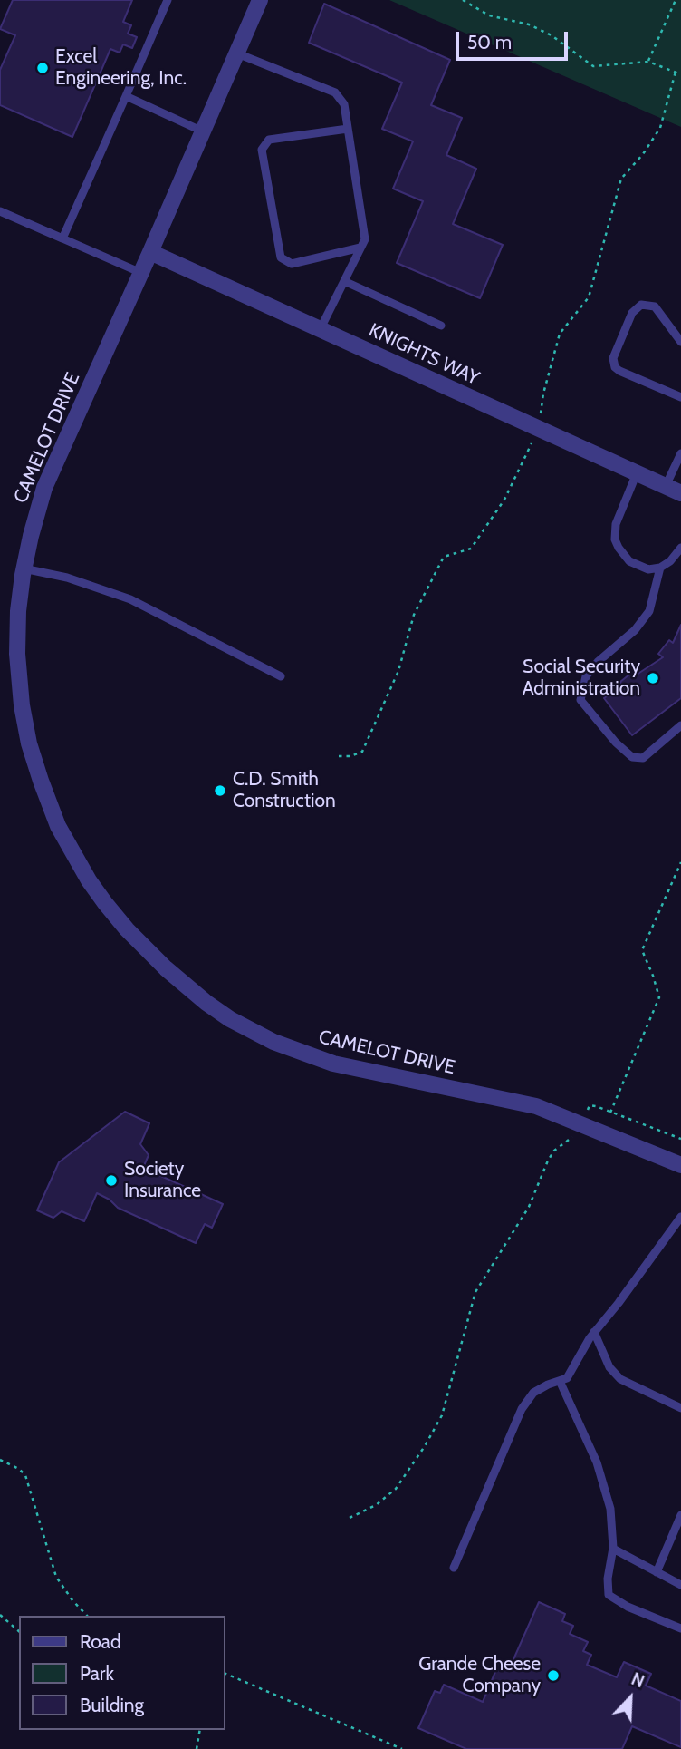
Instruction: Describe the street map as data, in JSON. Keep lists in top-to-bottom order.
{
  "streets": {
    "street": ["KNIGHTS WAY", "CAMELOT DRIVE"]
  },
  "crossings": [
    ["KNIGHTS WAY", "CAMELOT DRIVE"]
  ],
  "places": [
    "Excel Engineering, Inc.",
    "Social Security Administration",
    "C.D. Smith Construction",
    "Society Insurance",
    "Grande Cheese Company"
  ],
  "legend": ["Road", "Park", "Building"],
  "scale_bar": "50 m",
  "north": "top right"
}
